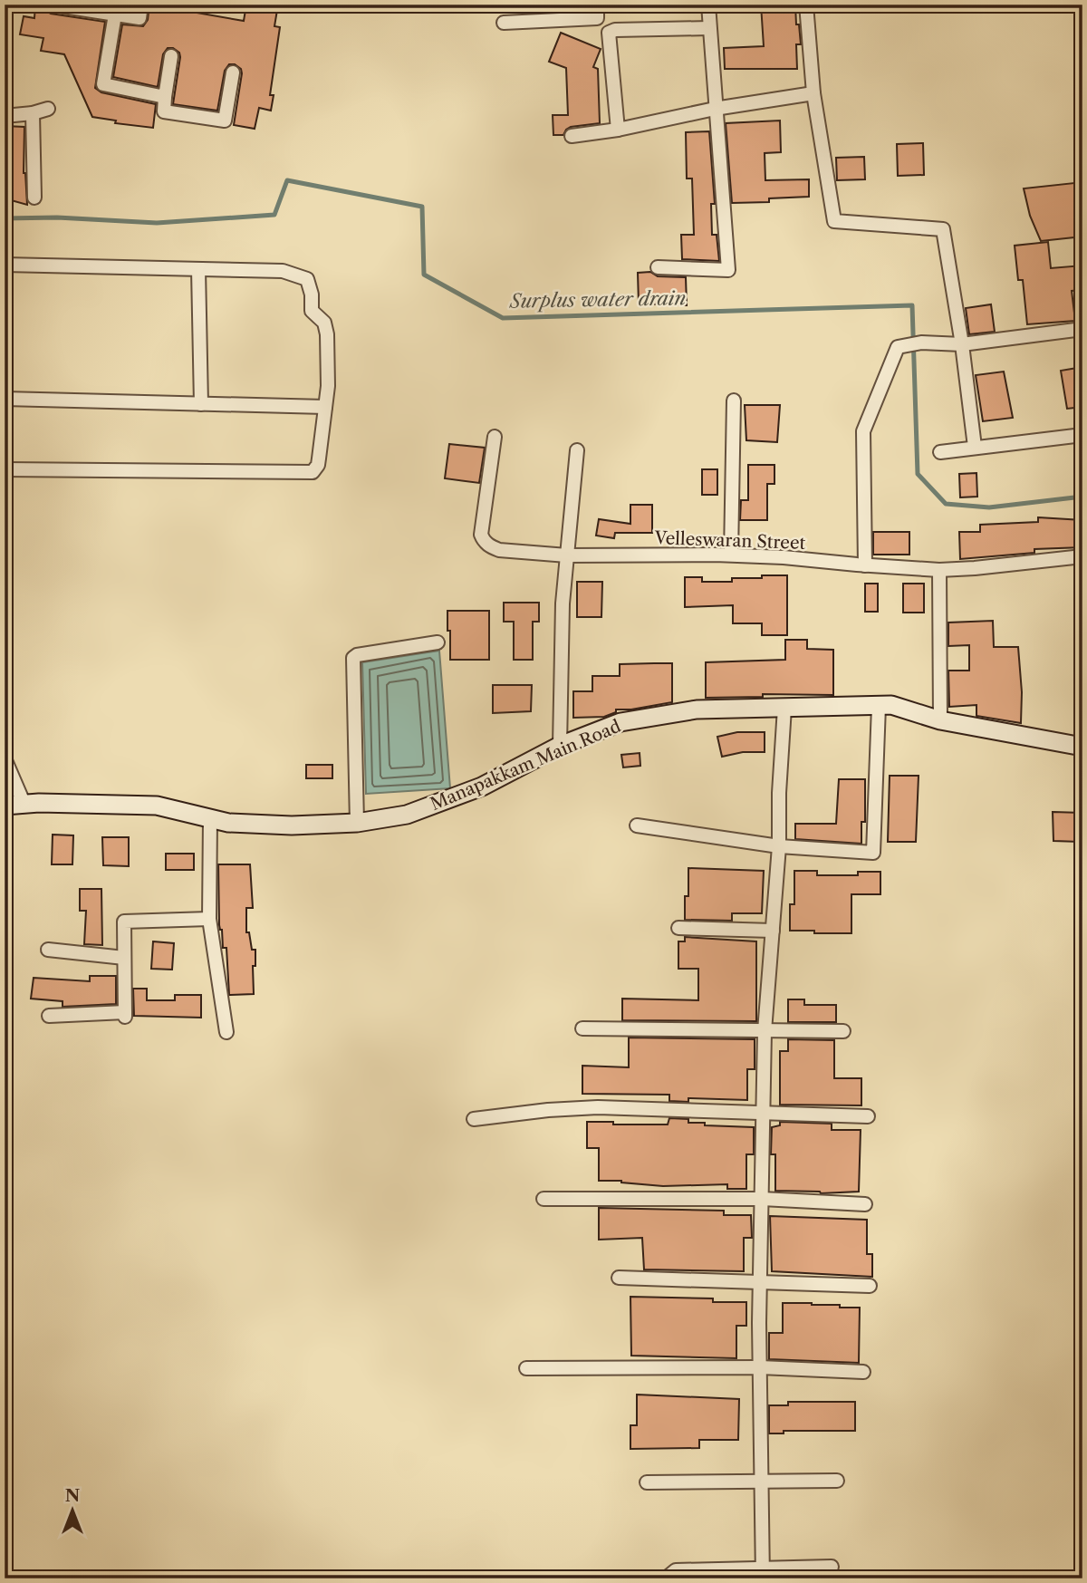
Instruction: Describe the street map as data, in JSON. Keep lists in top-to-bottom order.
{
  "streets": {
    "main road": ["Manapakkam Main Road"],
    "street": ["Velleswaran Street"]
  },
  "water": ["Surplus water drain"],
  "north": "top"
}
